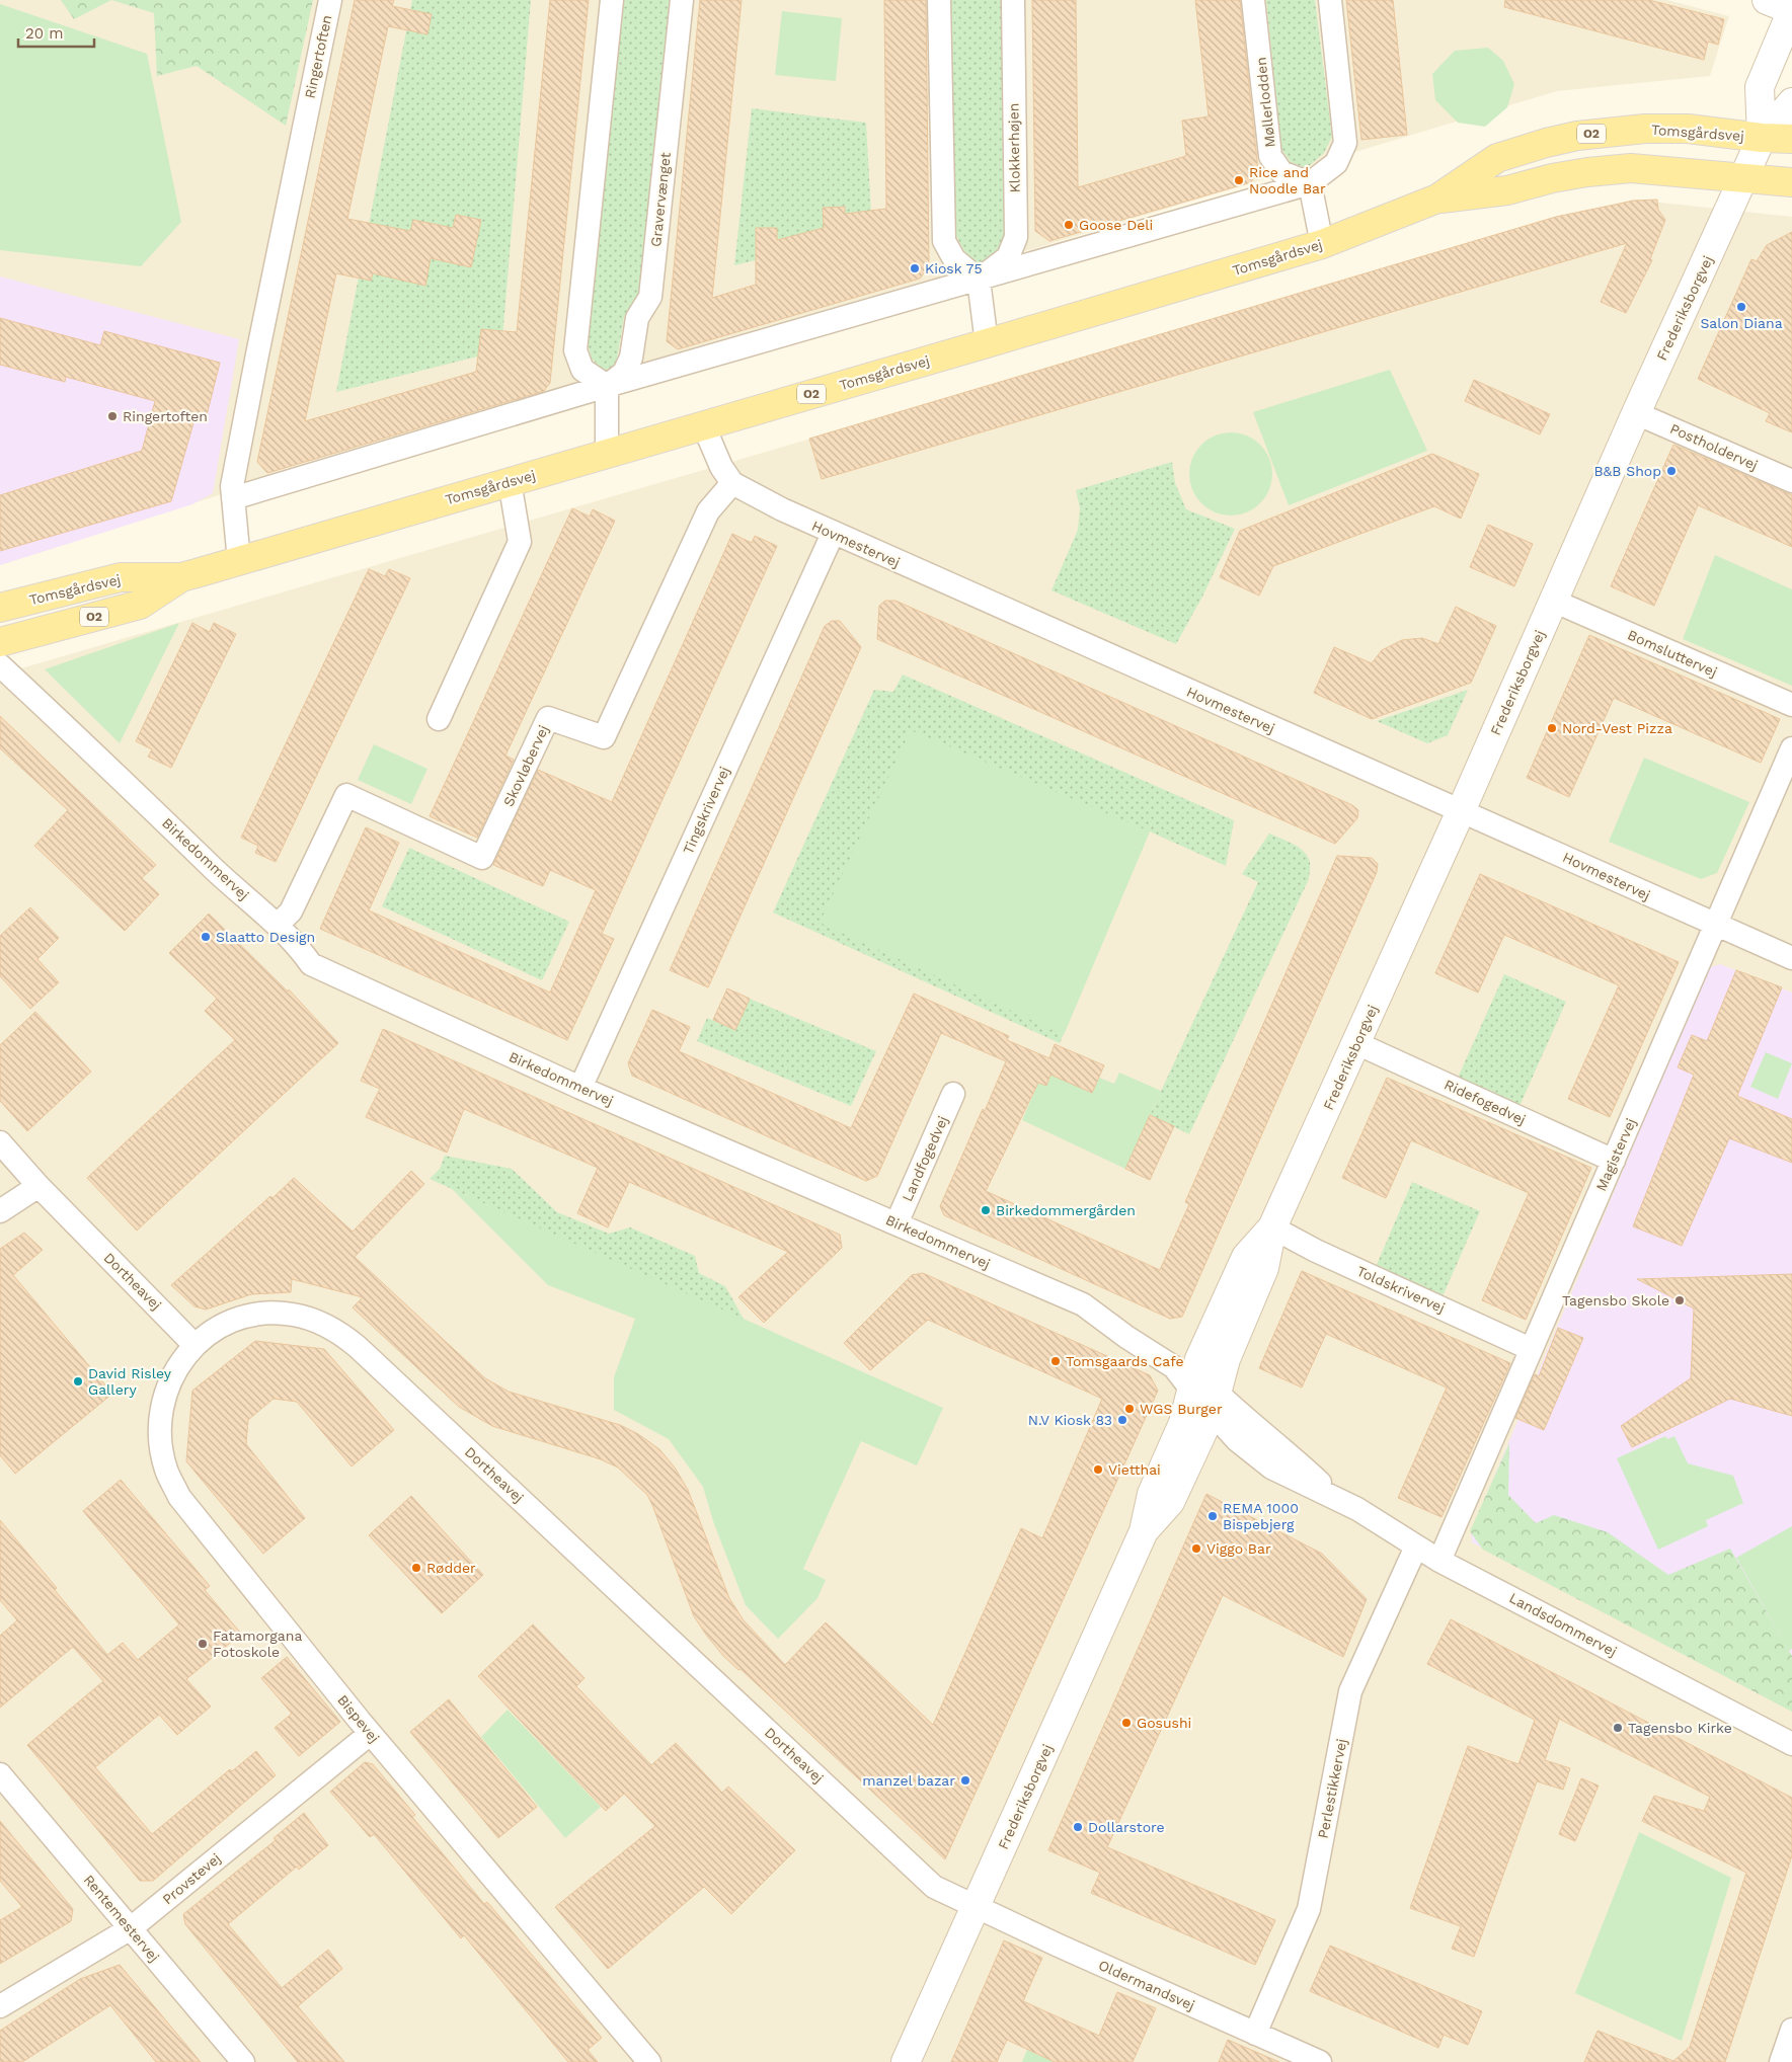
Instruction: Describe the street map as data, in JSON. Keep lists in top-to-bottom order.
{
  "streets": {
    "main road": ["Tomsgårdsvej", "O2"],
    "street": [
      "Ringertoften",
      "Møllerlodden",
      "Klokkerhøjen",
      "Gravervænget",
      "Frederiksborgvej",
      "Postholdervej",
      "Hovmestervej",
      "Bomsluttervej",
      "Skovløbervej",
      "Tingskrivervej",
      "Birkedommervej",
      "Ridefogedvej",
      "Magistervej",
      "Landfogedvej",
      "Dortheavej",
      "Toldskrivervej",
      "Landsdommervej",
      "Bispevej",
      "Perlestikkervej",
      "Provstevej",
      "Rentemestervej",
      "Oldermandsvej"
    ]
  },
  "crossings": [
    ["Ringertoften", "Tomsgårdsvej"],
    ["Tomsgårdsvej", "O2"],
    ["Tomsgårdsvej", "Frederiksborgvej"],
    ["Tomsgårdsvej", "Hovmestervej"],
    ["O2", "Frederiksborgvej"],
    ["Frederiksborgvej", "Postholdervej"],
    ["Frederiksborgvej", "Hovmestervej"],
    ["Frederiksborgvej", "Bomsluttervej"],
    ["Frederiksborgvej", "Birkedommervej"],
    ["Frederiksborgvej", "Ridefogedvej"],
    ["Frederiksborgvej", "Dortheavej"],
    ["Frederiksborgvej", "Toldskrivervej"],
    ["Frederiksborgvej", "Landsdommervej"],
    ["Frederiksborgvej", "Oldermandsvej"],
    ["Hovmestervej", "Skovløbervej"],
    ["Hovmestervej", "Tingskrivervej"],
    ["Hovmestervej", "Magistervej"],
    ["Skovløbervej", "Birkedommervej"],
    ["Tingskrivervej", "Birkedommervej"],
    ["Birkedommervej", "Landfogedvej"],
    ["Birkedommervej", "Landsdommervej"],
    ["Ridefogedvej", "Magistervej"],
    ["Magistervej", "Toldskrivervej"],
    ["Magistervej", "Landsdommervej"],
    ["Dortheavej", "Bispevej"],
    ["Dortheavej", "Oldermandsvej"],
    ["Landsdommervej", "Perlestikkervej"],
    ["Bispevej", "Provstevej"],
    ["Perlestikkervej", "Oldermandsvej"],
    ["Provstevej", "Rentemestervej"]
  ],
  "places": [
    "Rice and Noodle Bar",
    "Goose Deli",
    "Kiosk 75",
    "Salon Diana",
    "Ringertoften",
    "B&B Shop",
    "Nord-Vest Pizza",
    "Slaatto Design",
    "Birkedommergården",
    "Tagensbo Skole",
    "Tomsgaards Cafe",
    "David Risley Gallery",
    "WGS Burger",
    "N.V Kiosk 83",
    "Vietthai",
    "REMA 1000 Bispebjerg",
    "Viggo Bar",
    "Rødder",
    "Fatamorgana Fotoskole",
    "Gosushi",
    "Tagensbo Kirke",
    "manzel bazar",
    "Dollarstore"
  ],
  "scale_bar": "20 m"
}
